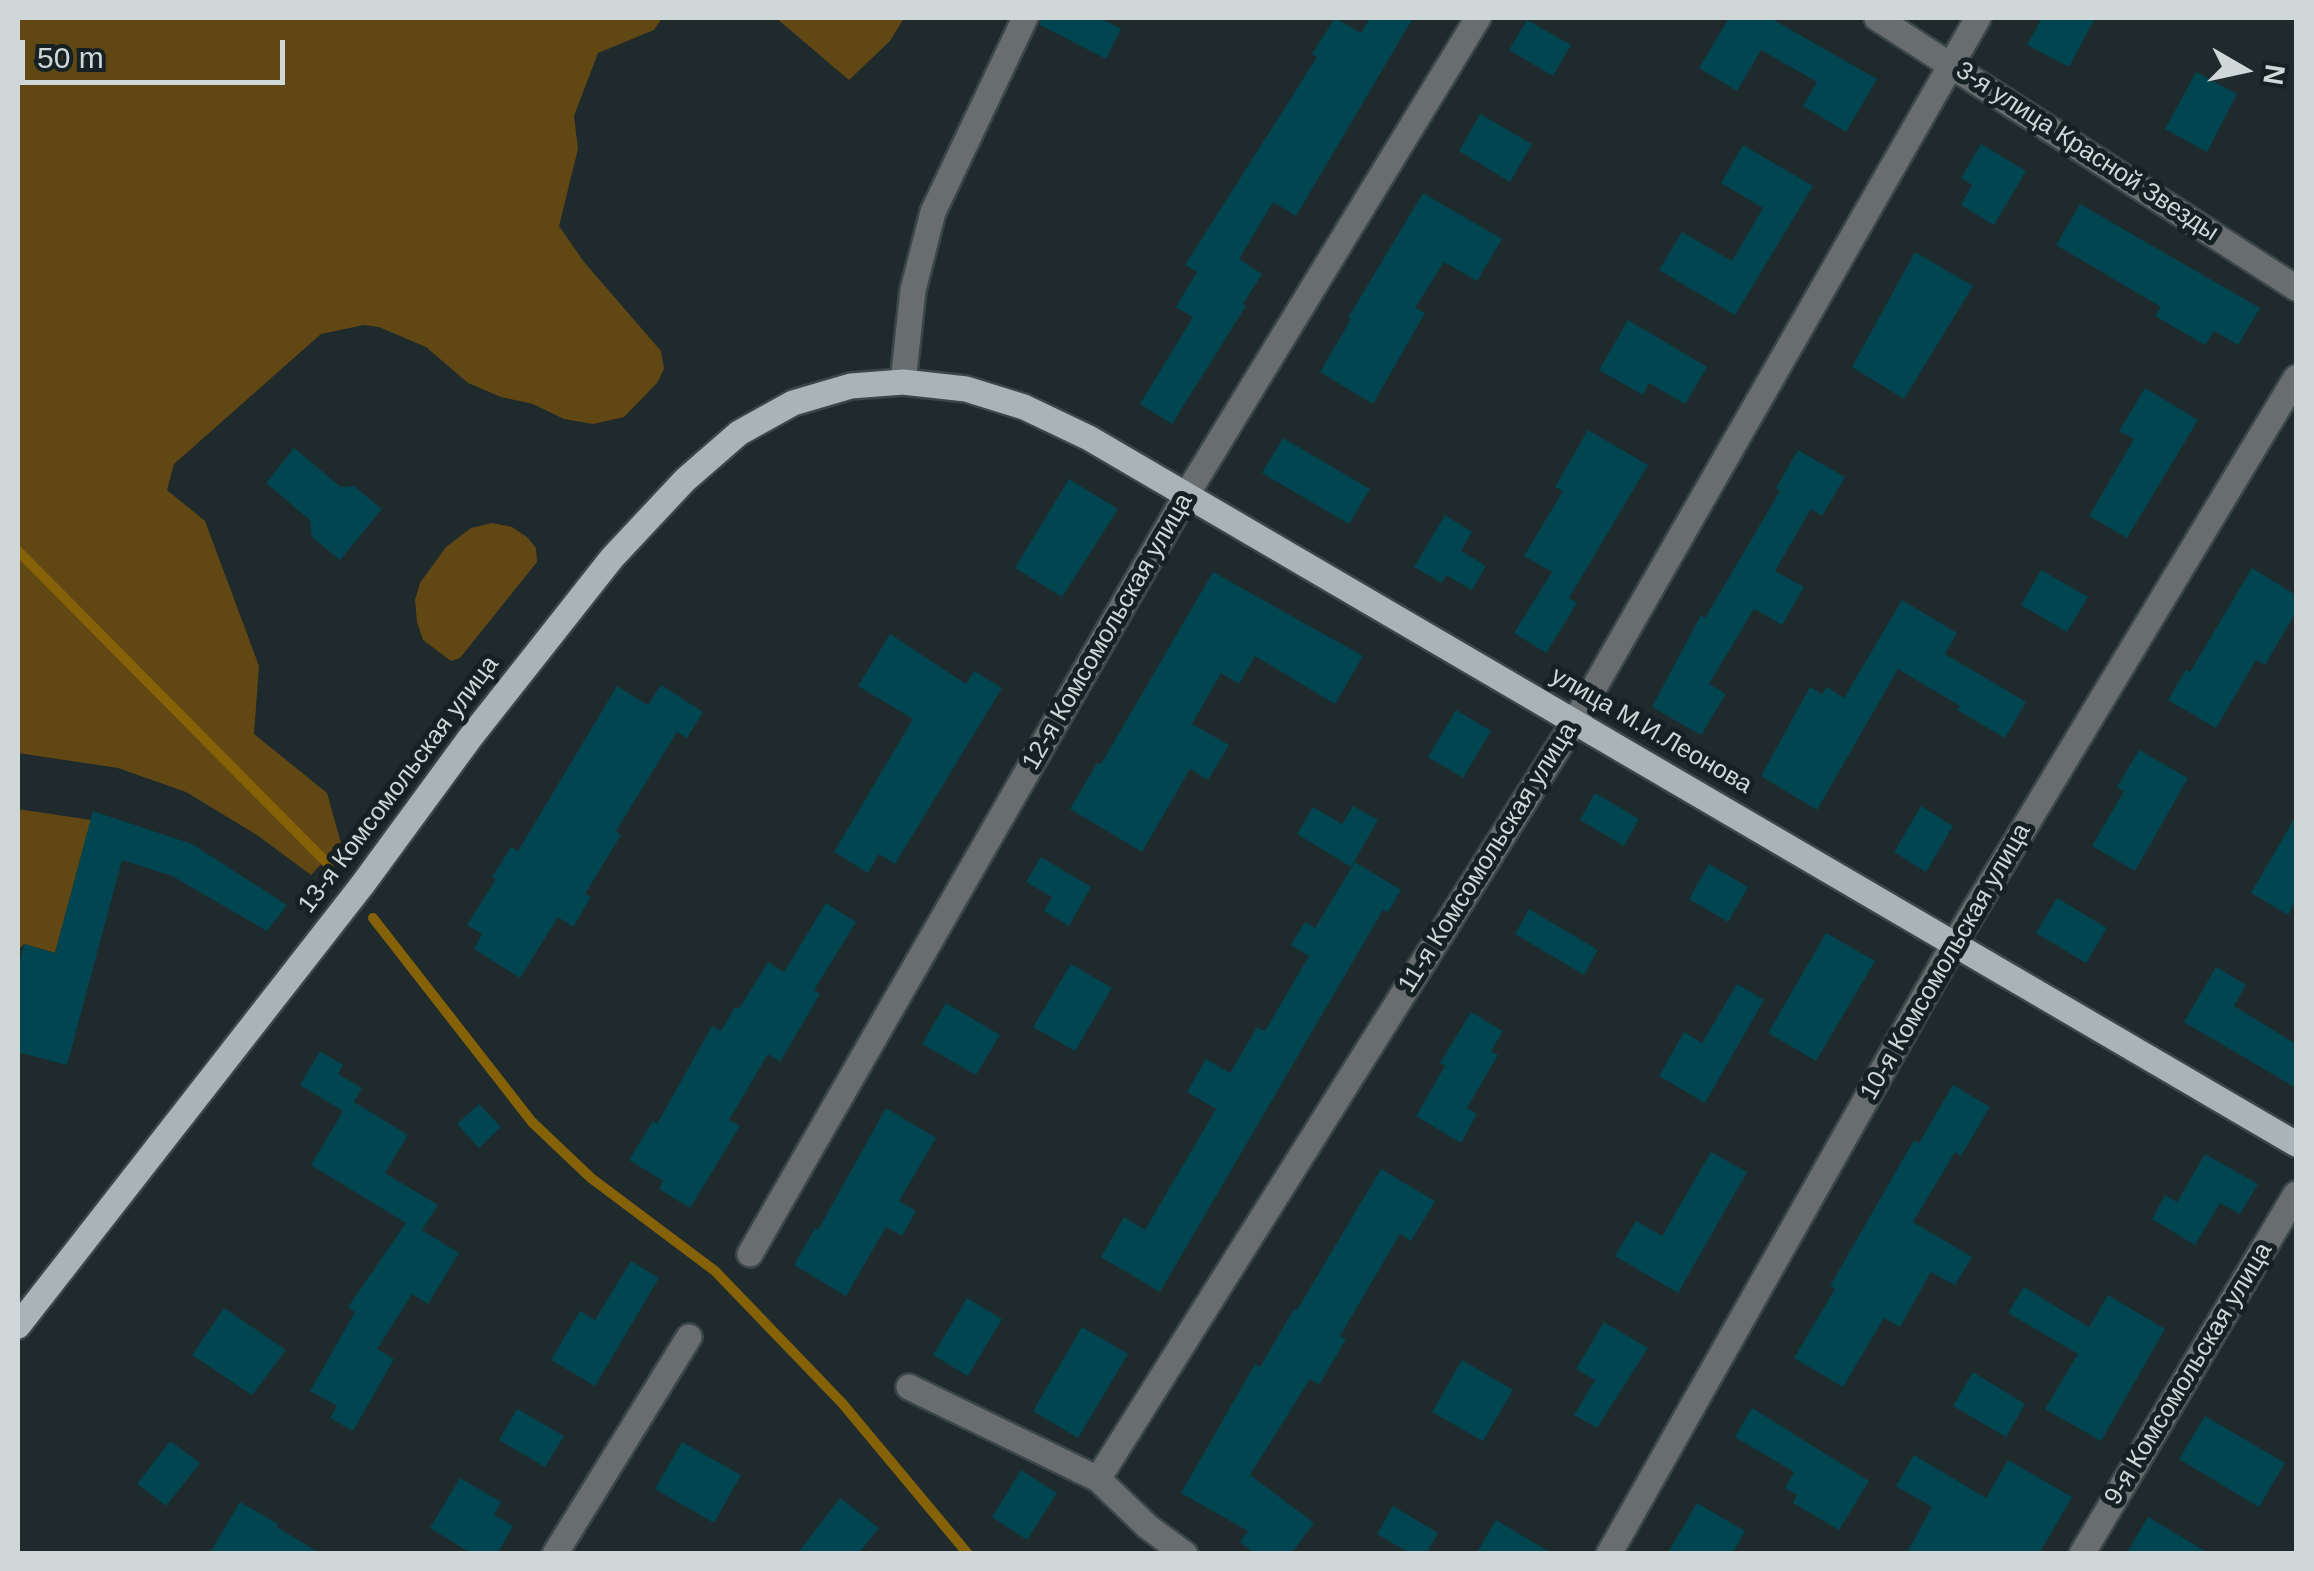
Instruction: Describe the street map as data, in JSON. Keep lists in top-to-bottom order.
{
  "streets": {
    "main road": ["улица М.И.Леонова", "13-я Комсомольская улица"],
    "street": [
      "3-я улица Красной Звезды",
      "12-я Комсомольская улица",
      "11-я Комсомольская улица",
      "10-я Комсомольская улица",
      "9-я Комсомольская улица"
    ]
  },
  "crossings": [
    ["3-я улица Красной Звезды", "11-я Комсомольская улица"],
    ["12-я Комсомольская улица", "улица М.И.Леонова"],
    ["улица М.И.Леонова", "13-я Комсомольская улица"],
    ["улица М.И.Леонова", "11-я Комсомольская улица"],
    ["улица М.И.Леонова", "10-я Комсомольская улица"]
  ],
  "scale_bar": "50 m",
  "north": "right"
}
